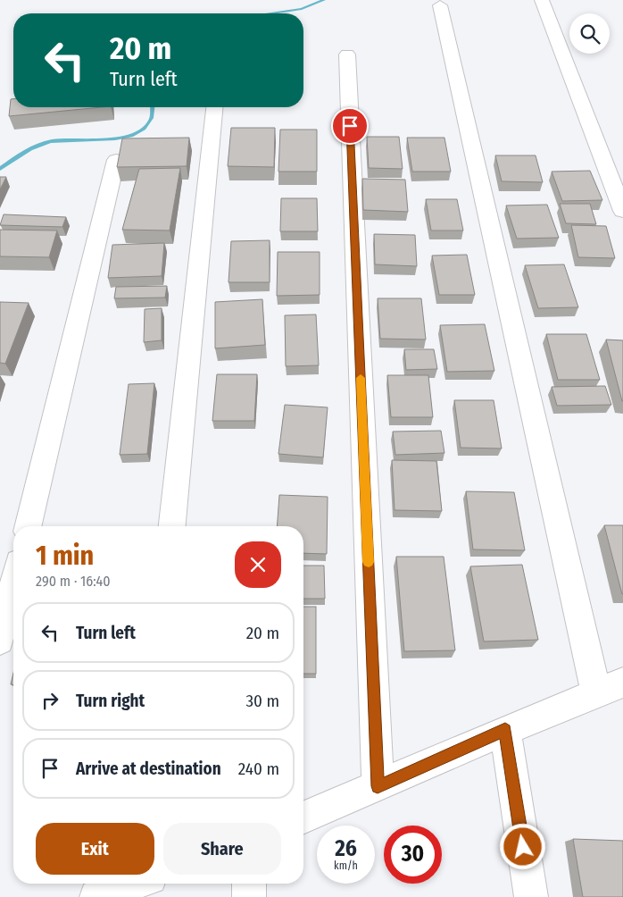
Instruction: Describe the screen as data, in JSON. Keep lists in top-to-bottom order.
{
  "page": {
    "turn": ["20 m", "Turn left"],
    "heading": ["1 min", "290 m · 16:40"],
    "list": [
      {
        "name": "Turn left",
        "value": "20 m"
      },
      {
        "name": "Turn right",
        "value": "30 m"
      },
      {
        "name": "Arrive at destination",
        "value": "240 m"
      }
    ],
    "buttons": ["Exit", "Share"],
    "speed": "26 km/h",
    "limit": "30"
  }
}
